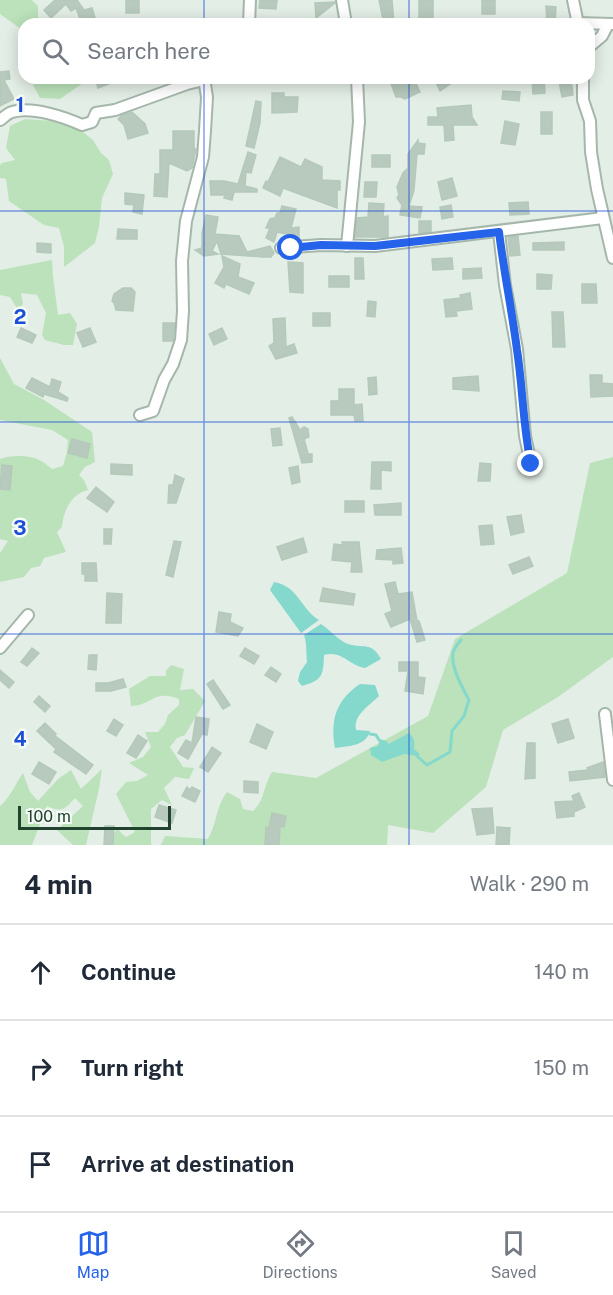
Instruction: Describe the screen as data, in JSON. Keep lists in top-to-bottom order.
{
  "scale_bar": "100 m",
  "page": {
    "search": "Search here",
    "scale": "100 m",
    "heading": ["4 min", "Walk · 290 m"],
    "list": [
      ["Continue", "140 m"],
      ["Turn right", "150 m"],
      "Arrive at destination"
    ],
    "nav": ["Map", "Directions", "Saved"]
  },
  "grid": {
    "rows": [
      "1",
      "2",
      "3",
      "4"
    ]
  }
}
